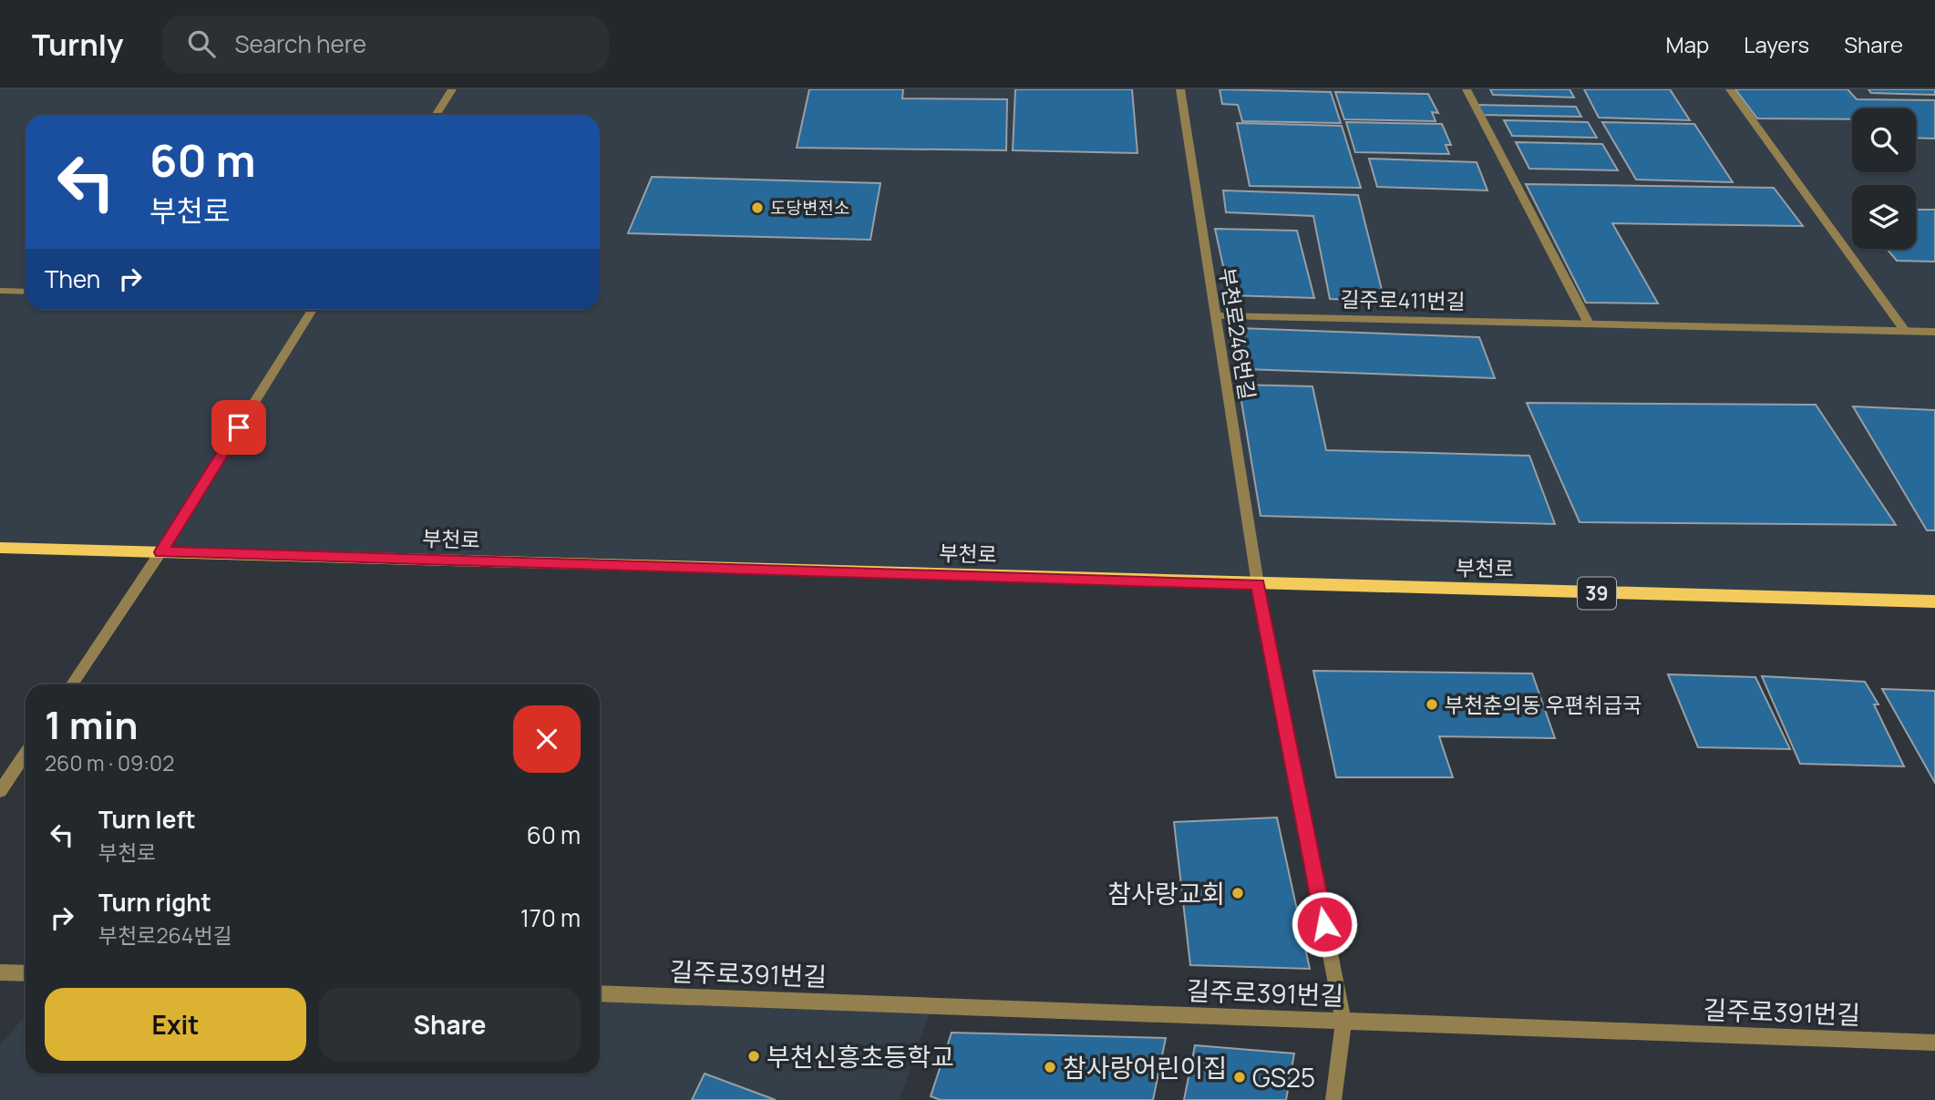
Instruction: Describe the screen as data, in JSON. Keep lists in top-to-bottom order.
{
  "streets": {
    "main road": ["부천로", "39"],
    "street": ["길주로411번길", "부천로246번길", "길주로391번길"]
  },
  "crossings": [
    ["길주로411번길", "부천로246번길"],
    ["부천로246번길", "부천로"],
    ["부천로246번길", "길주로391번길"]
  ],
  "places": [
    "도당변전소",
    "부천춘의동 우편취급국",
    "참사랑교회",
    "부천신흥초등학교",
    "참사랑어린이집",
    "GS25"
  ],
  "page": {
    "header": "Turnly",
    "search": "Search here",
    "nav": ["Map", "Layers", "Share"],
    "turn": ["60 m", "부천로"],
    "then": "Then",
    "heading": ["1 min", "260 m · 09:02"],
    "list": [
      {
        "name": "Turn left",
        "note": "부천로",
        "value": "60 m"
      },
      {
        "name": "Turn right",
        "note": "부천로264번길",
        "value": "170 m"
      }
    ],
    "buttons": ["Exit", "Share"]
  }
}
